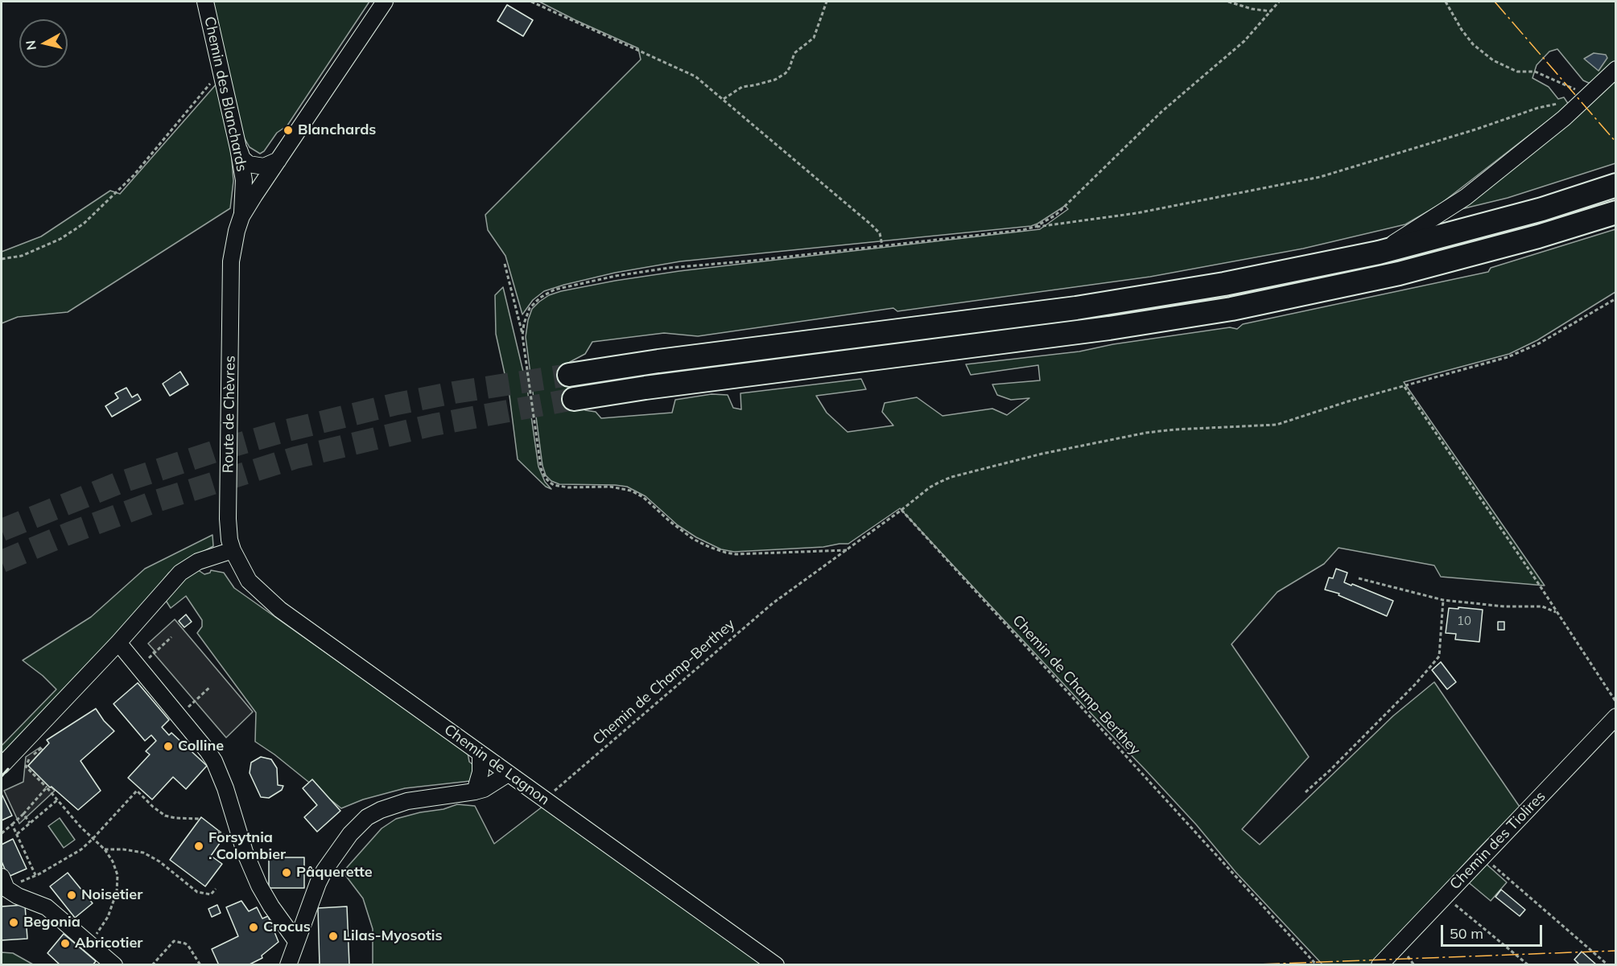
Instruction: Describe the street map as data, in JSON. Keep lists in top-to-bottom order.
{
  "streets": {
    "street": [
      "Chemin des Blanchards",
      "Route de Chèvres",
      "Chemin de Lagnon",
      "Chemin des Tiolires"
    ],
    "path": ["Chemin de Champ-Berthey"]
  },
  "crossings": [
    ["Chemin des Blanchards", "Route de Chèvres"],
    ["Route de Chèvres", "Chemin de Lagnon"],
    ["Chemin de Champ-Berthey", "Chemin de Lagnon"]
  ],
  "places": [
    "Blanchards",
    "Colline",
    "Forsytnia . Colombier",
    "Pâquerette",
    "Noisetier",
    "Begonia",
    "Crocus",
    "Lilas-Myosotis",
    "Abricotier"
  ],
  "house_numbers": ["10"],
  "scale_bar": "50 m",
  "north": "left"
}
